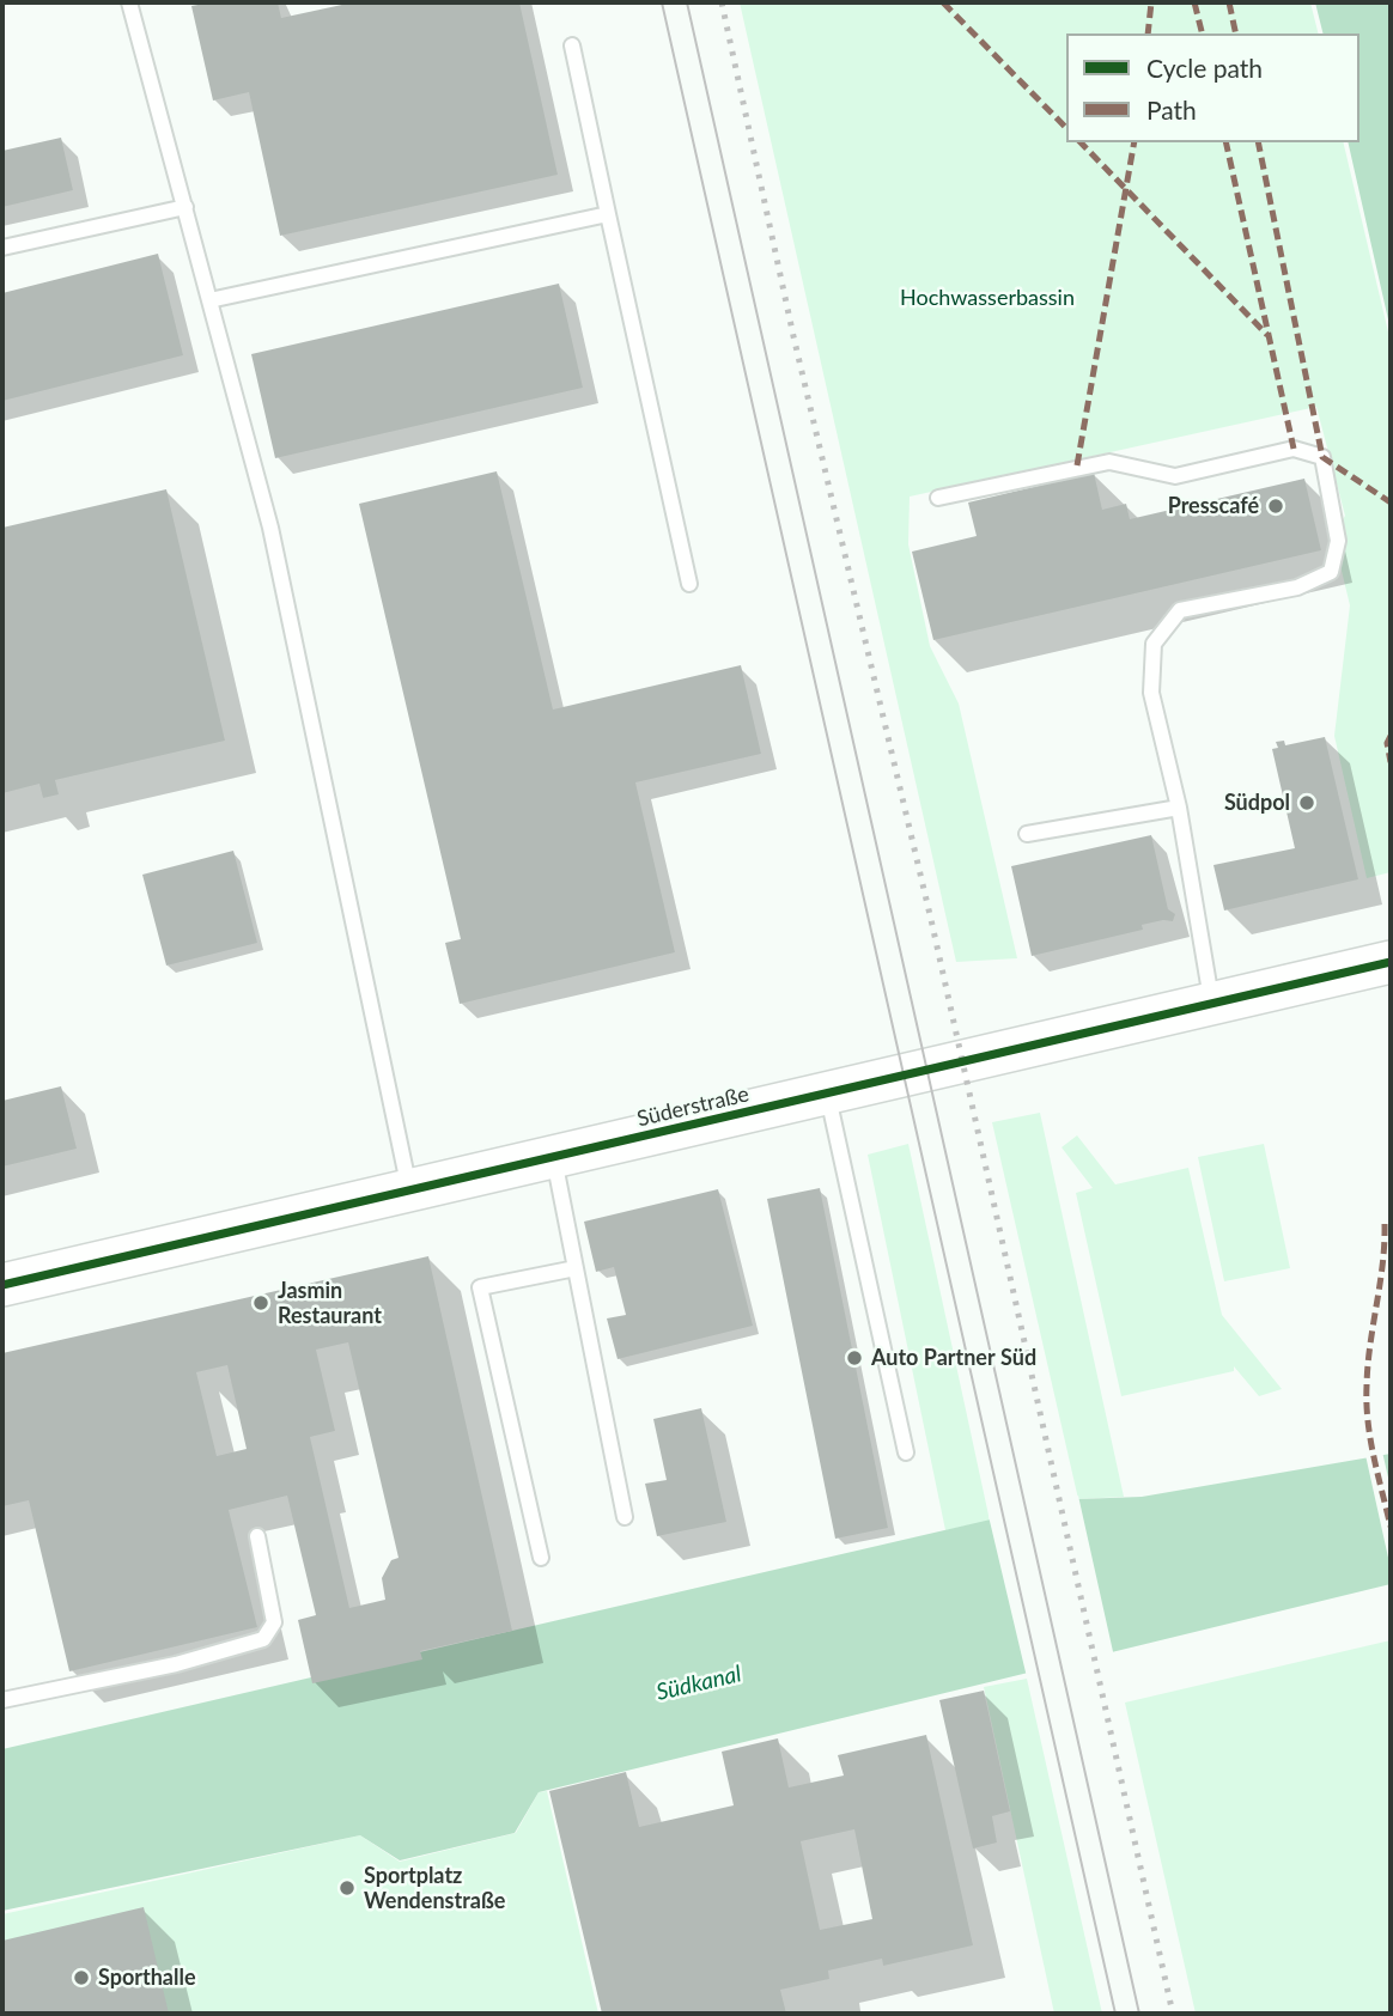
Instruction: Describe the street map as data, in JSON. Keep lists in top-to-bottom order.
{
  "streets": {
    "main road": ["Süderstraße"]
  },
  "water": ["Südkanal"],
  "parks": ["Hochwasserbassin"],
  "places": [
    "Presscafé",
    "Südpol",
    "Jasmin Restaurant",
    "Auto Partner Süd",
    "Sportplatz Wendenstraße",
    "Sporthalle"
  ],
  "legend": ["Cycle path", "Path"]
}
